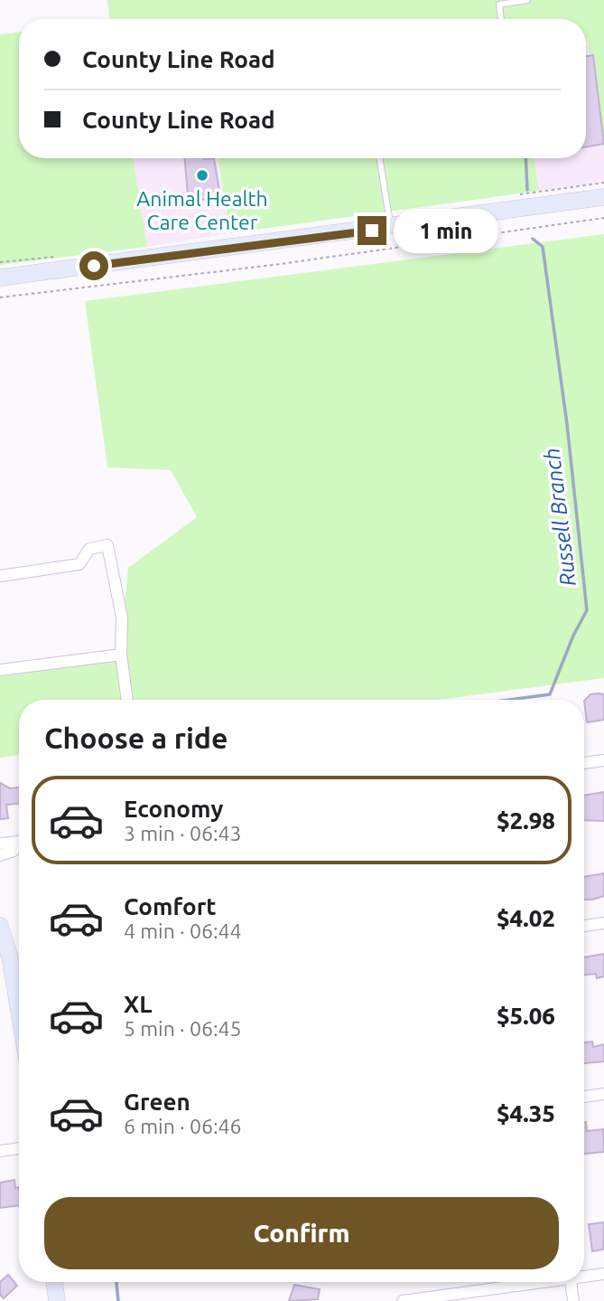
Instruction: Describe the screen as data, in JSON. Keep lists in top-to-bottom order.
{
  "water": ["Russell Branch"],
  "places": ["Animal Health Care Center"],
  "page": {
    "banner": ["County Line Road", "County Line Road"],
    "bubble": "1 min",
    "heading": "Choose a ride",
    "list": [
      {
        "name": "Economy",
        "note": "3 min · 06:43",
        "value": "$2.98"
      },
      {
        "name": "Comfort",
        "note": "4 min · 06:44",
        "value": "$4.02"
      },
      {
        "name": "XL",
        "note": "5 min · 06:45",
        "value": "$5.06"
      },
      {
        "name": "Green",
        "note": "6 min · 06:46",
        "value": "$4.35"
      }
    ],
    "buttons": "Confirm"
  }
}
